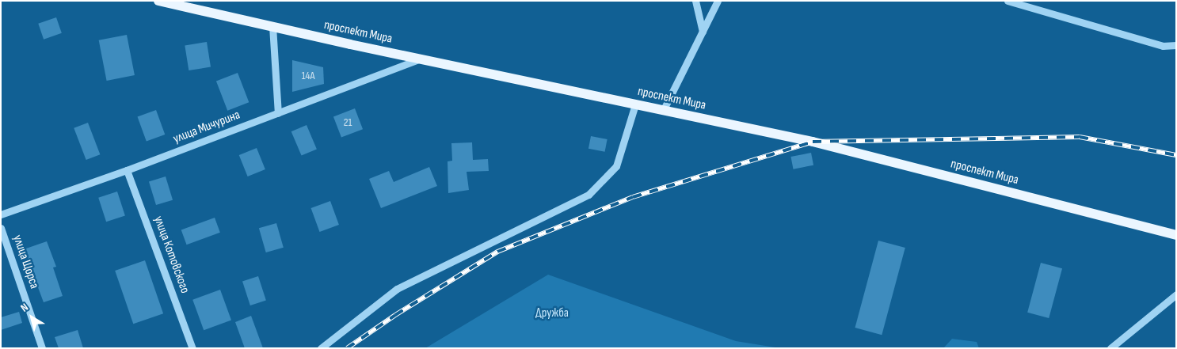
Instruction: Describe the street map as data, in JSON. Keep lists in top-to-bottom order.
{
  "streets": {
    "main road": ["проспект Мира"],
    "street": ["улица Мичурина", "улица Котовского", "улица Щорса"]
  },
  "crossings": [
    ["проспект Мира", "улица Мичурина"],
    ["улица Мичурина", "улица Котовского"]
  ],
  "parks": ["Дружба"],
  "house_numbers": ["14А", "21"],
  "north": "top left"
}
